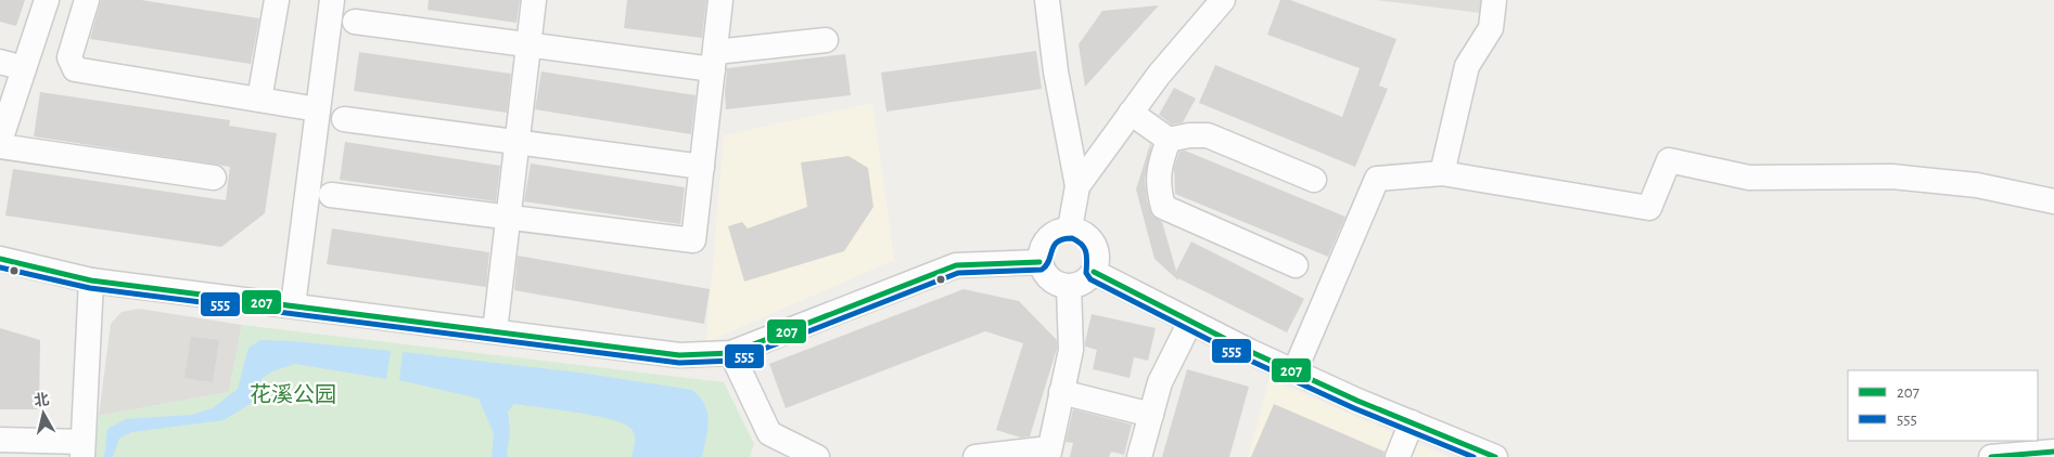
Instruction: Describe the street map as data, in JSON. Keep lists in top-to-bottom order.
{
  "parks": ["花溪公园"],
  "lines": ["transit line 555", "transit line 207"],
  "legend": ["207", "555"],
  "north": "top"
}
